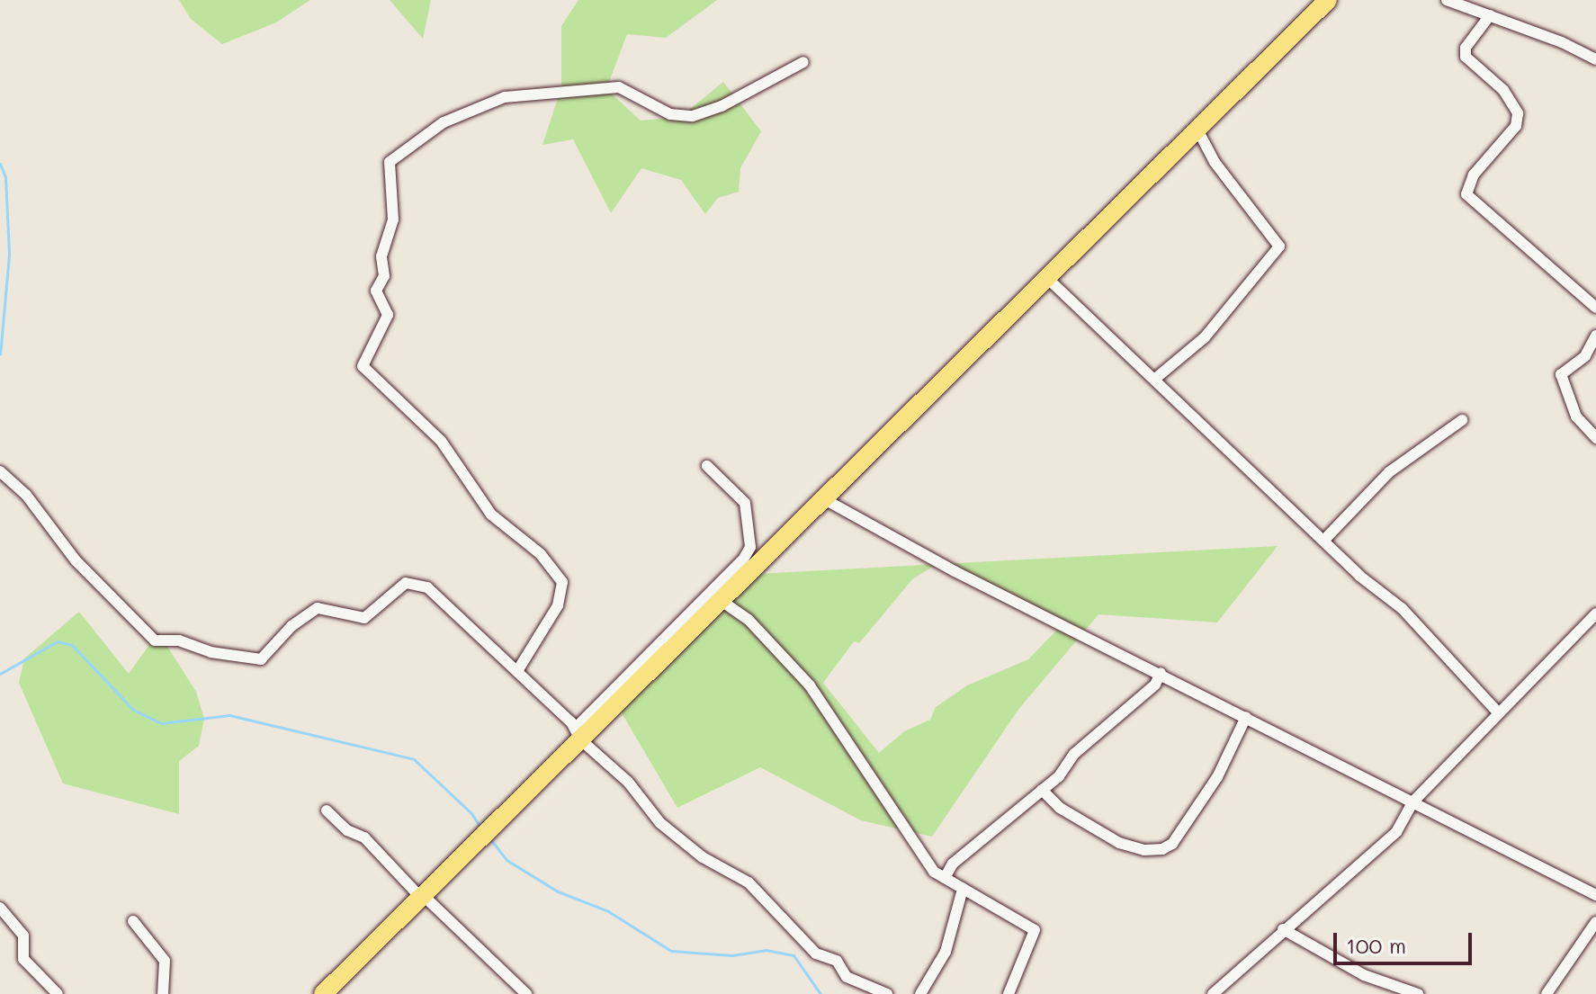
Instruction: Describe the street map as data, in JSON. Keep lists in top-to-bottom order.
{
  "scale_bar": "100 m"
}
